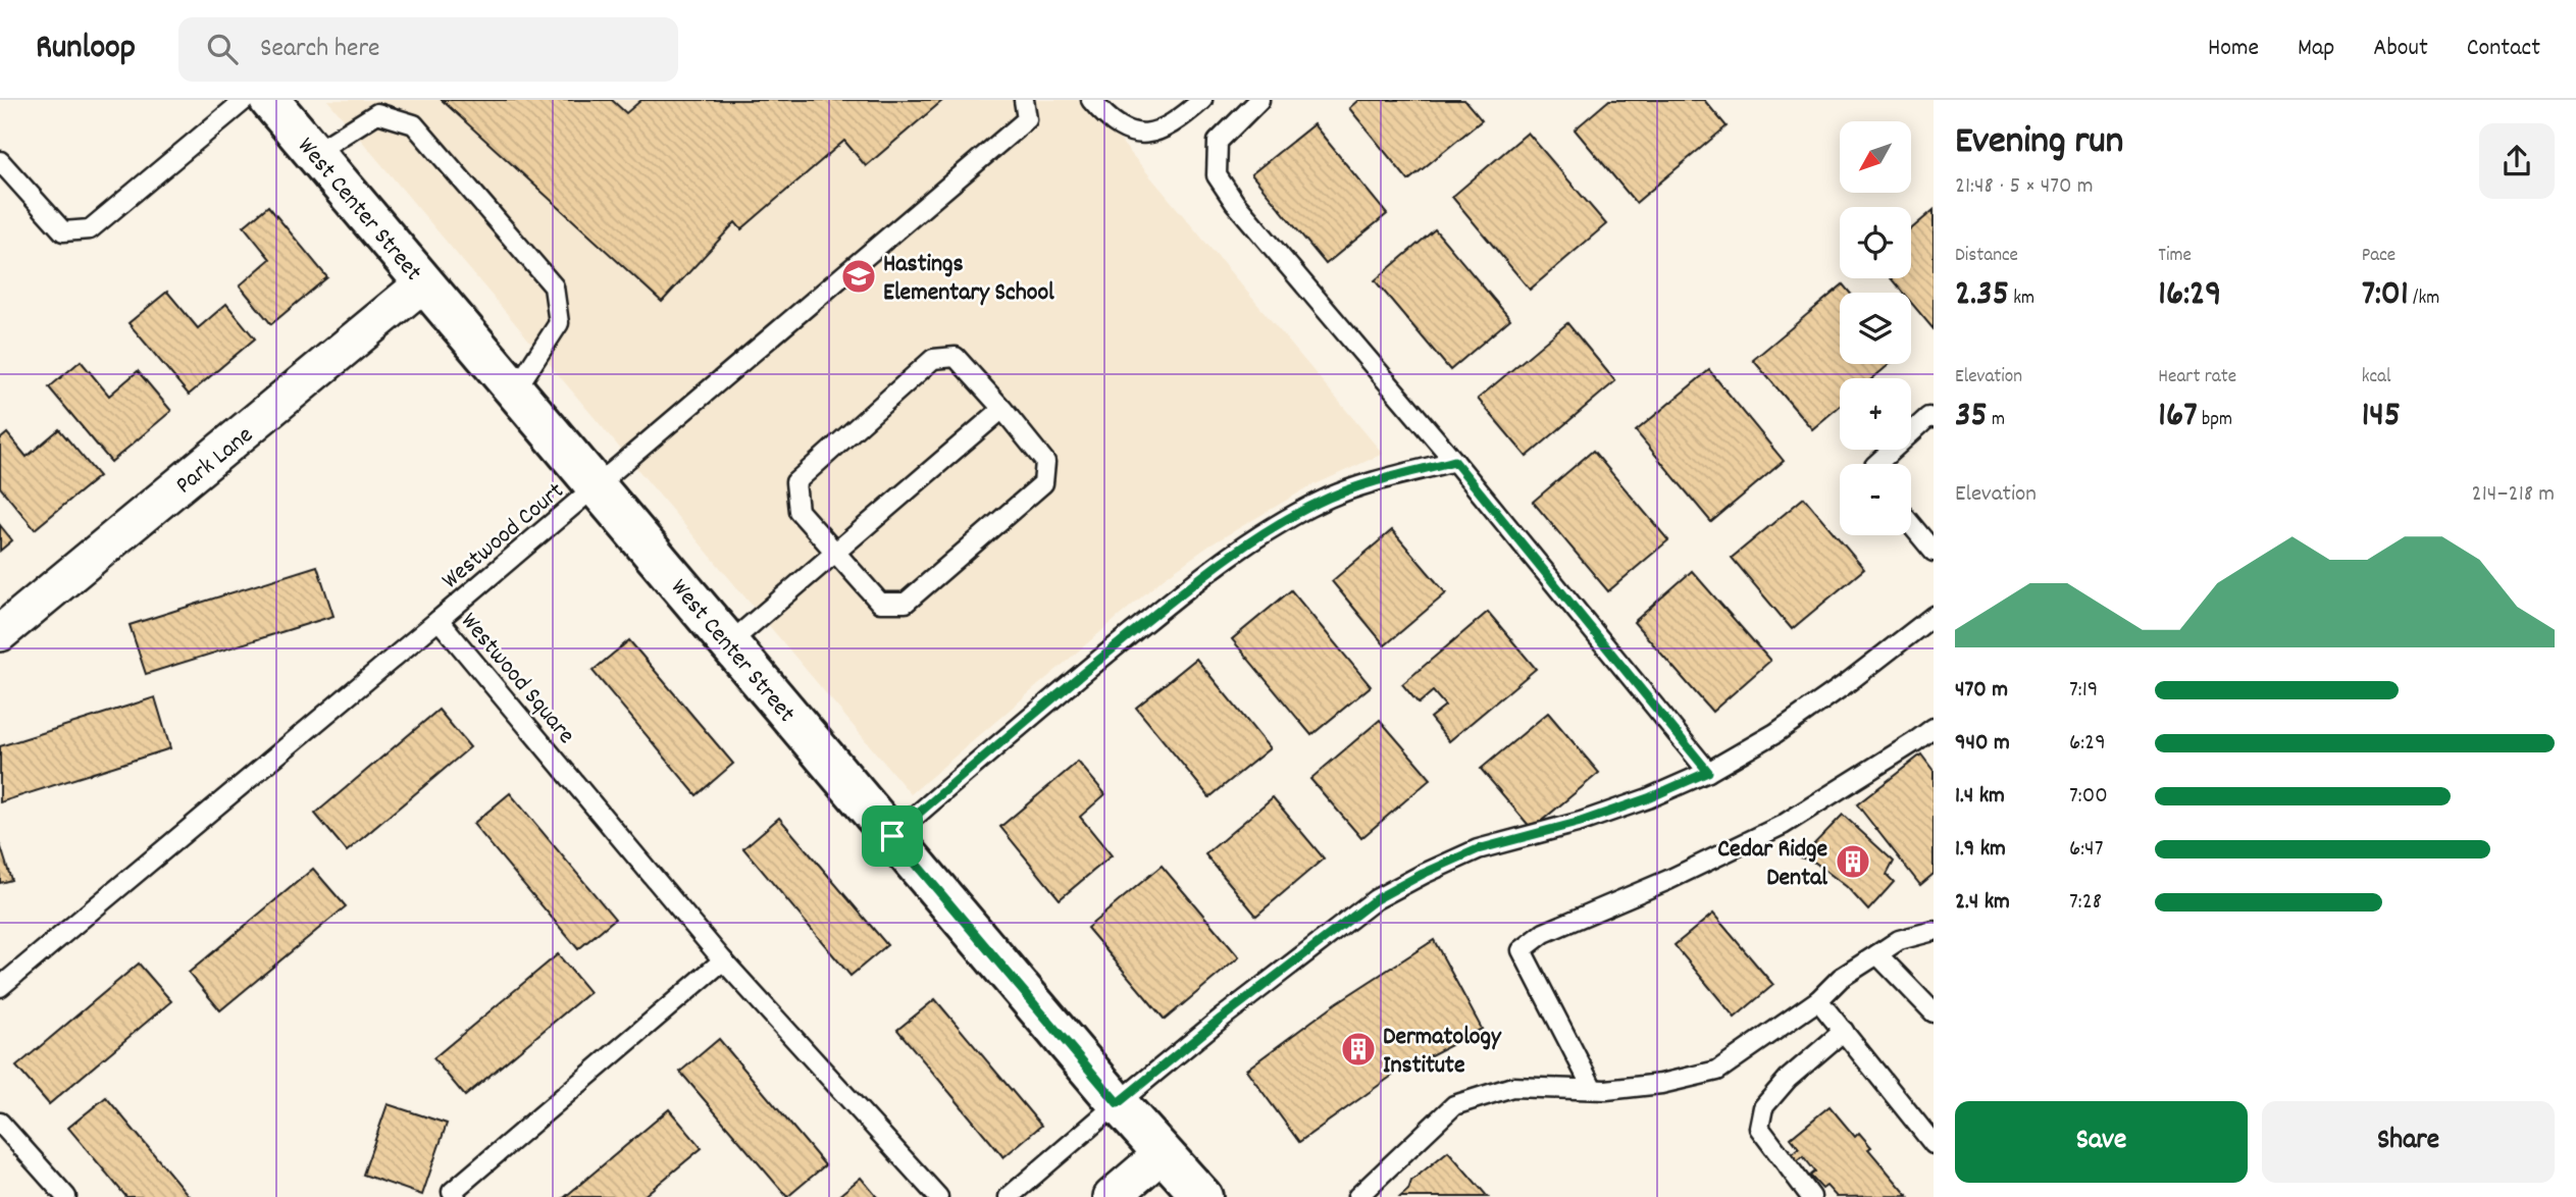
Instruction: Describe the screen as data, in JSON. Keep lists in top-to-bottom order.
{
  "streets": {
    "street": ["West Center Street", "Park Lane"],
    "lane": ["Westwood Court", "Westwood Square"]
  },
  "crossings": [
    ["West Center Street", "Park Lane"],
    ["West Center Street", "Westwood Court"],
    ["Westwood Court", "Westwood Square"]
  ],
  "places": {
    "school or university": ["Hastings Elementary School"],
    "building": ["Cedar Ridge Dental", "Dermatology Institute"]
  },
  "north": "bottom left",
  "page": {
    "header": "Runloop",
    "search": "Search here",
    "nav": [
      "Home",
      "Map",
      "About",
      "Contact"
    ],
    "heading": ["Evening run", "21:48 · 5 × 470 m"],
    "map_buttons": ["+", "−"],
    "stats": [
      ["Distance", "2.35 km"],
      ["Time", "16:29"],
      ["Pace", "7:01 /km"],
      ["Elevation", "35 m"],
      ["Heart rate", "167 bpm"],
      ["kcal", "145"]
    ],
    "chart": ["Elevation", "214–218 m"],
    "list": [
      {
        "name": "470 m",
        "note": "7:19"
      },
      {
        "name": "940 m",
        "note": "6:29"
      },
      {
        "name": "1.4 km",
        "note": "7:00"
      },
      {
        "name": "1.9 km",
        "note": "6:47"
      },
      {
        "name": "2.4 km",
        "note": "7:28"
      }
    ],
    "buttons": ["Save", "Share"]
  }
}
